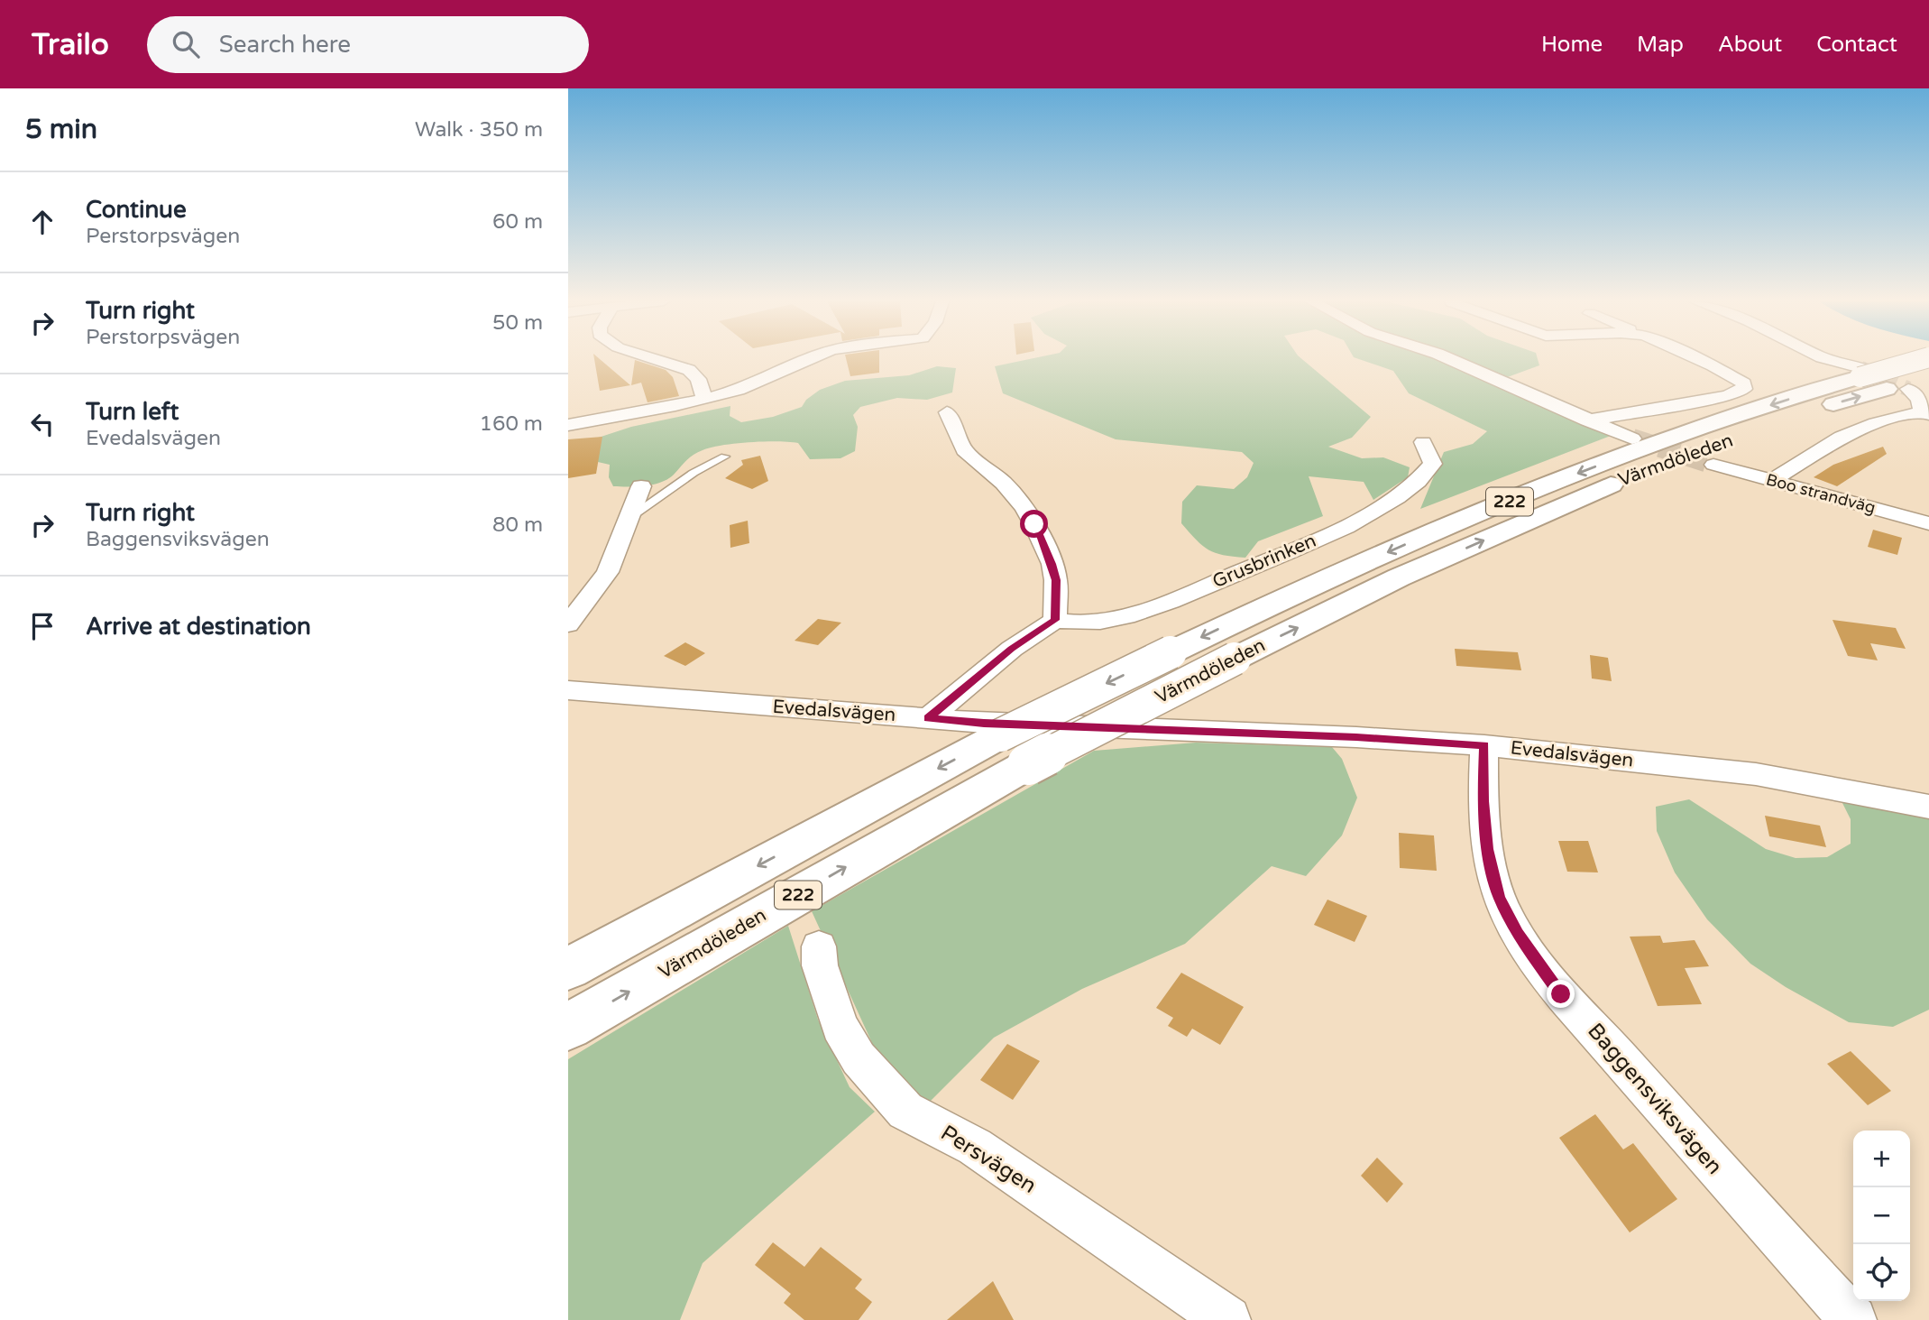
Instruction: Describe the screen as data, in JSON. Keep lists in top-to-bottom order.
{
  "streets": {
    "highway": ["Värmdöleden", "222"],
    "street": [
      "Boo strandväg",
      "Grusbrinken",
      "Evedalsvägen",
      "Baggensviksvägen",
      "Persvägen"
    ]
  },
  "crossings": [
    ["Värmdöleden", "222"],
    ["Evedalsvägen", "Baggensviksvägen"]
  ],
  "page": {
    "header": "Trailo",
    "search": "Search here",
    "nav": [
      "Home",
      "Map",
      "About",
      "Contact"
    ],
    "heading": ["5 min", "Walk · 350 m"],
    "list": [
      ["Continue", "Perstorpsvägen", "60 m"],
      ["Turn right", "Perstorpsvägen", "50 m"],
      ["Turn left", "Evedalsvägen", "160 m"],
      ["Turn right", "Baggensviksvägen", "80 m"],
      "Arrive at destination"
    ],
    "map_buttons": ["+", "−"]
  }
}
